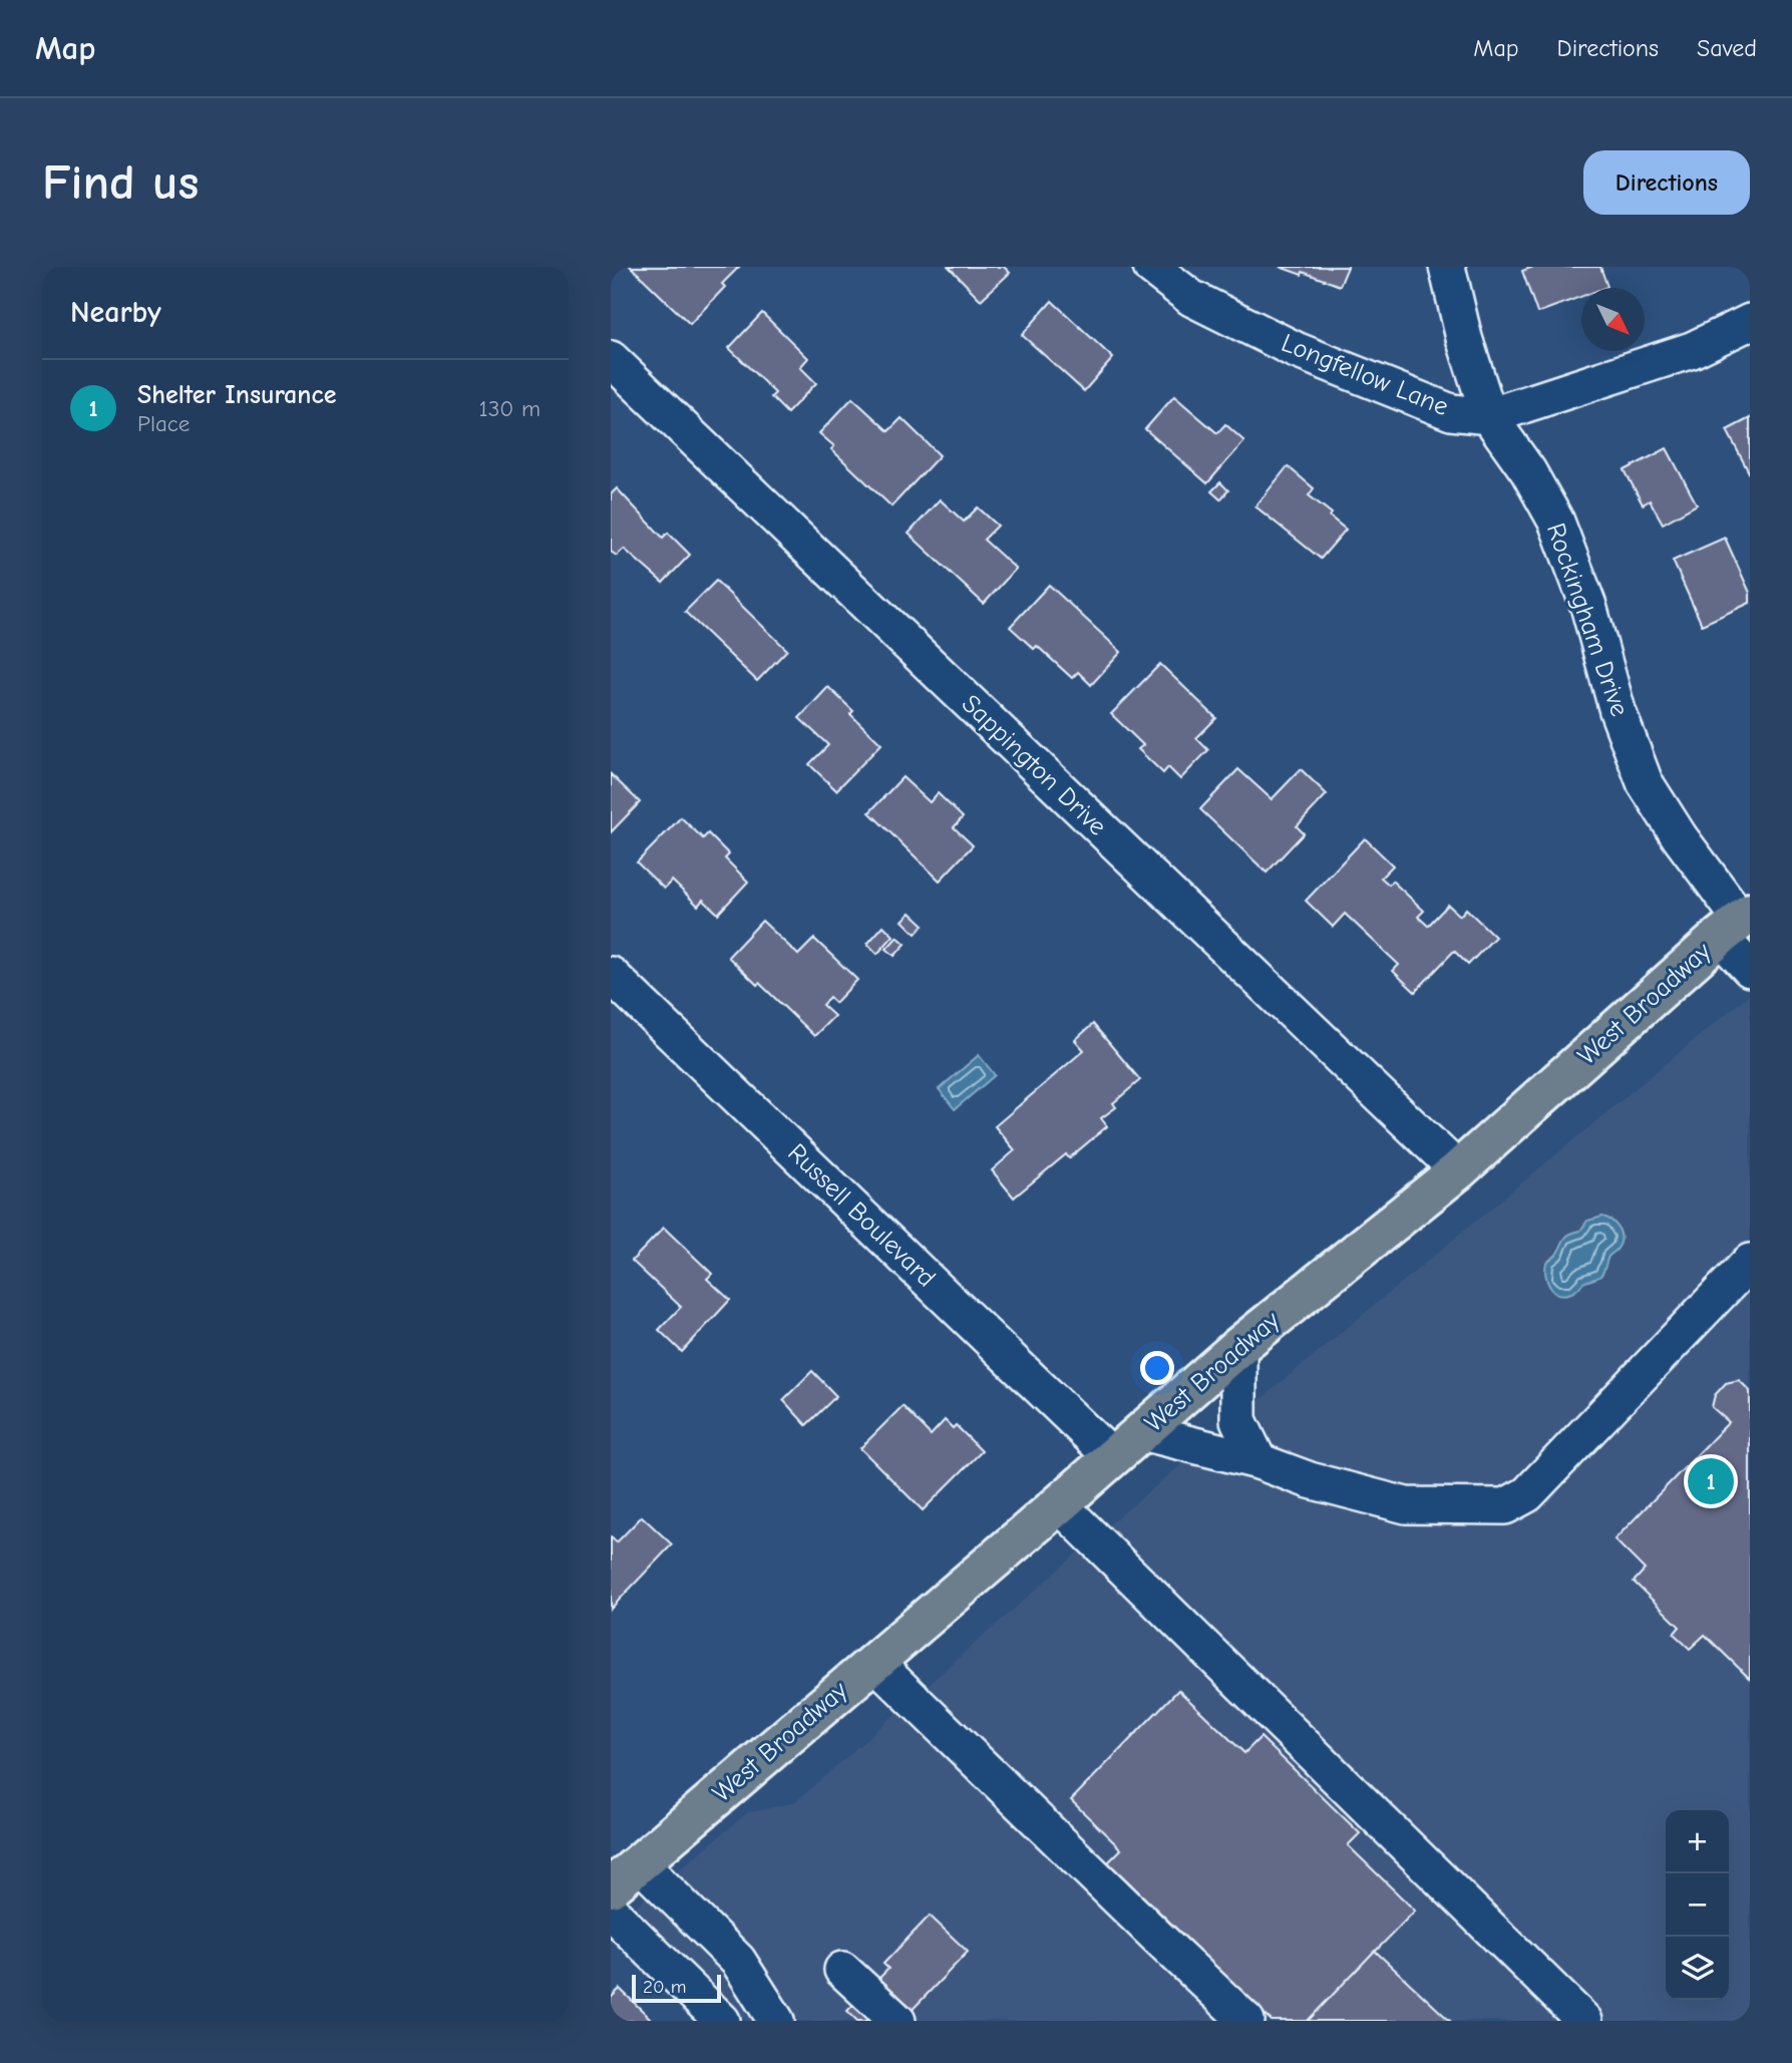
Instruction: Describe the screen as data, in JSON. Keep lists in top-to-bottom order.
{
  "streets": {
    "main road": ["West Broadway"],
    "street": [
      "Longfellow Lane",
      "Rockingham Drive",
      "Sappington Drive",
      "Russell Boulevard"
    ]
  },
  "crossings": [
    ["Longfellow Lane", "Rockingham Drive"],
    ["Rockingham Drive", "West Broadway"],
    ["Sappington Drive", "West Broadway"],
    ["West Broadway", "Russell Boulevard"]
  ],
  "scale_bar": "20 m",
  "north": "bottom right",
  "page": {
    "header": "Map",
    "nav": ["Map", "Directions", "Saved"],
    "buttons": "Directions",
    "title": "Find us",
    "heading": "Nearby",
    "list": [
      {
        "mark": "1",
        "name": "Shelter Insurance",
        "note": "Place",
        "value": "130 m"
      }
    ],
    "pins": "1",
    "map_buttons": ["+", "−"],
    "scale": "20 m"
  }
}
